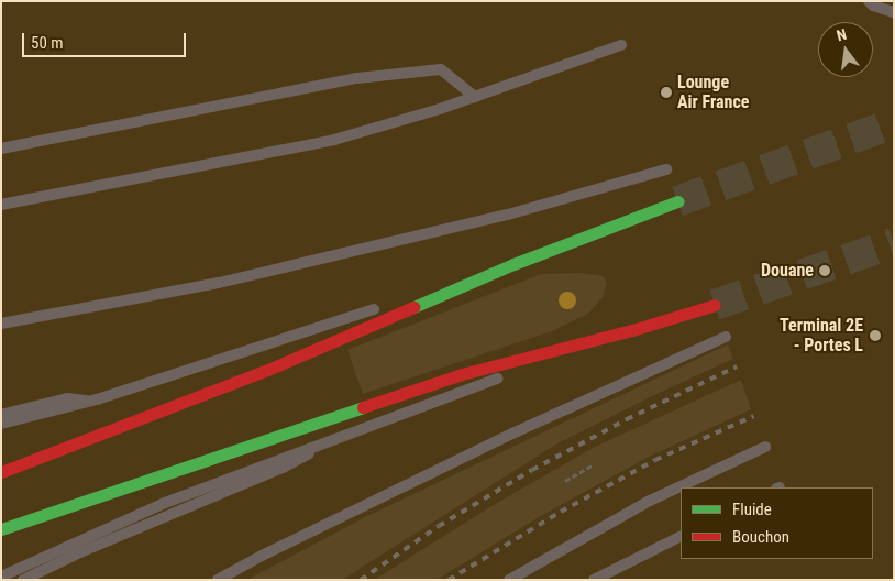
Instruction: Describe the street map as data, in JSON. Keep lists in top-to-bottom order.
{
  "places": ["Lounge Air France", "Douane", "Terminal 2E - Portes L"],
  "legend": ["Fluide", "Bouchon"],
  "scale_bar": "50 m",
  "north": "top"
}
